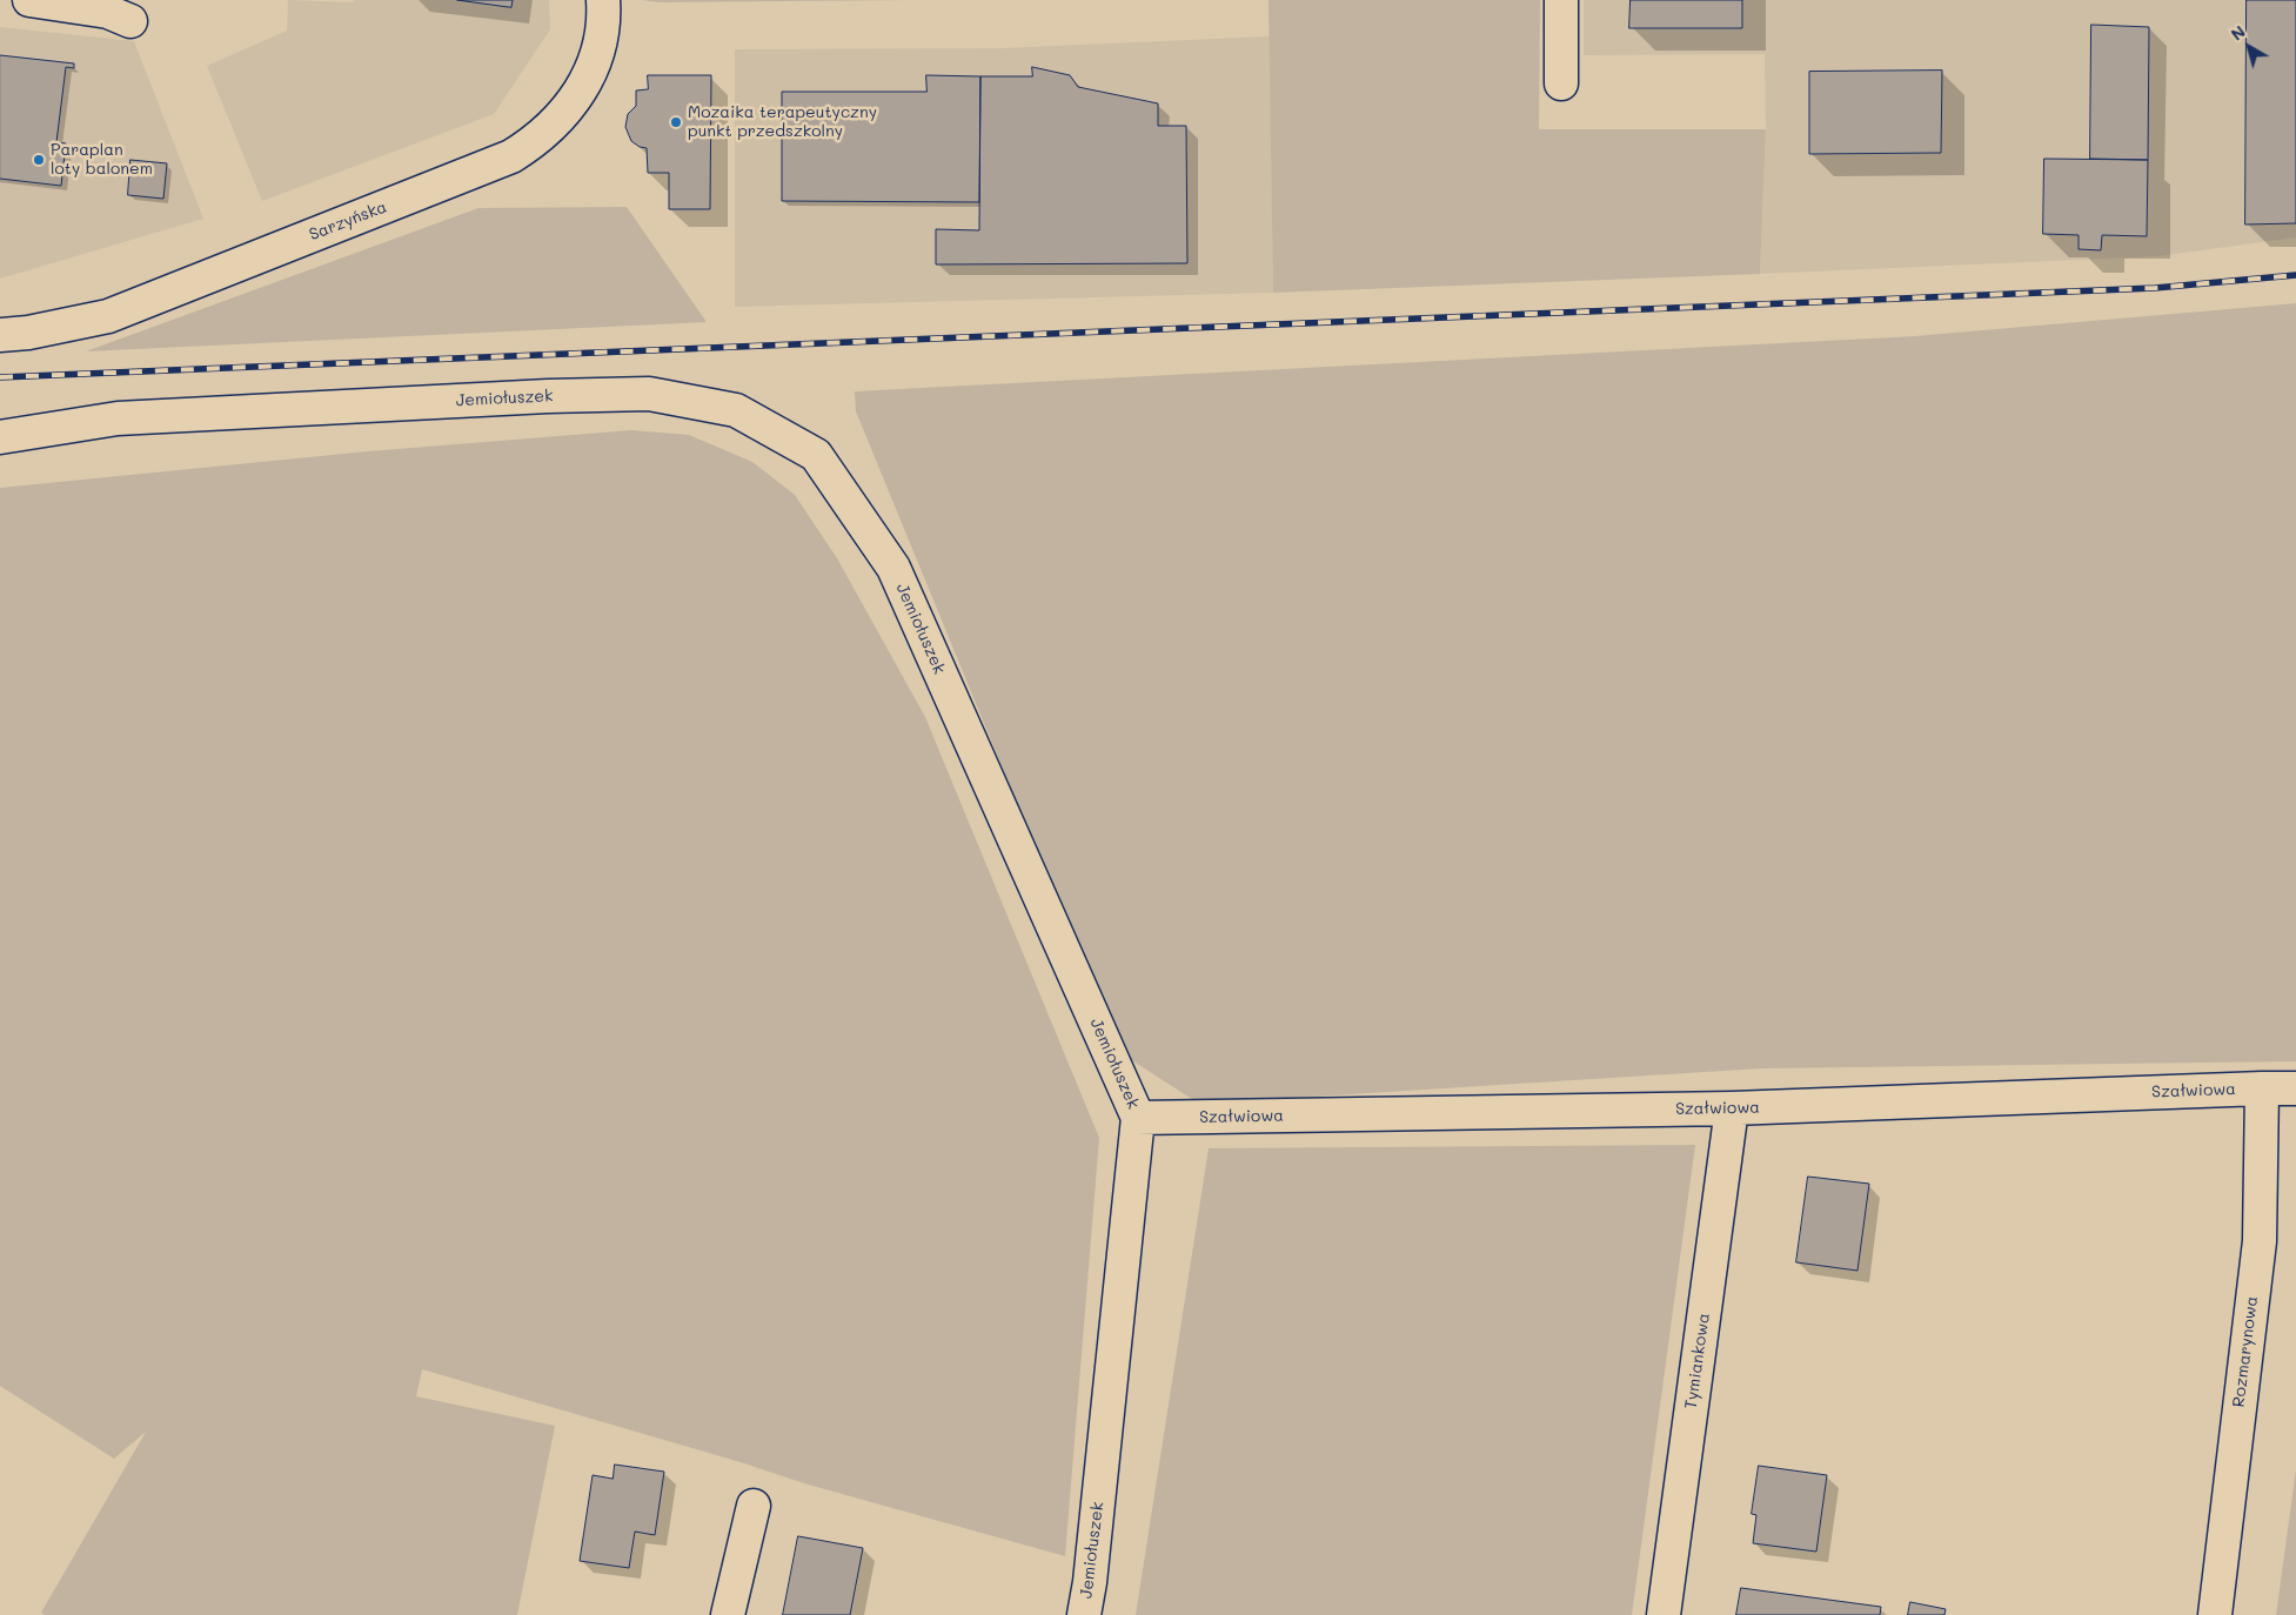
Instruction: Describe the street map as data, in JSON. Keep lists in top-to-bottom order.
{
  "streets": {
    "street": [
      "Sarzyńska",
      "Jemiołuszek",
      "Szałwiowa",
      "Rozmarynowa",
      "Tymiankowa"
    ]
  },
  "crossings": [
    ["Jemiołuszek", "Szałwiowa"],
    ["Szałwiowa", "Rozmarynowa"],
    ["Szałwiowa", "Tymiankowa"]
  ],
  "places": ["Mozaika terapeutyczny punkt przedszkolny", "Paraplan loty balonem"],
  "north": "top left"
}
